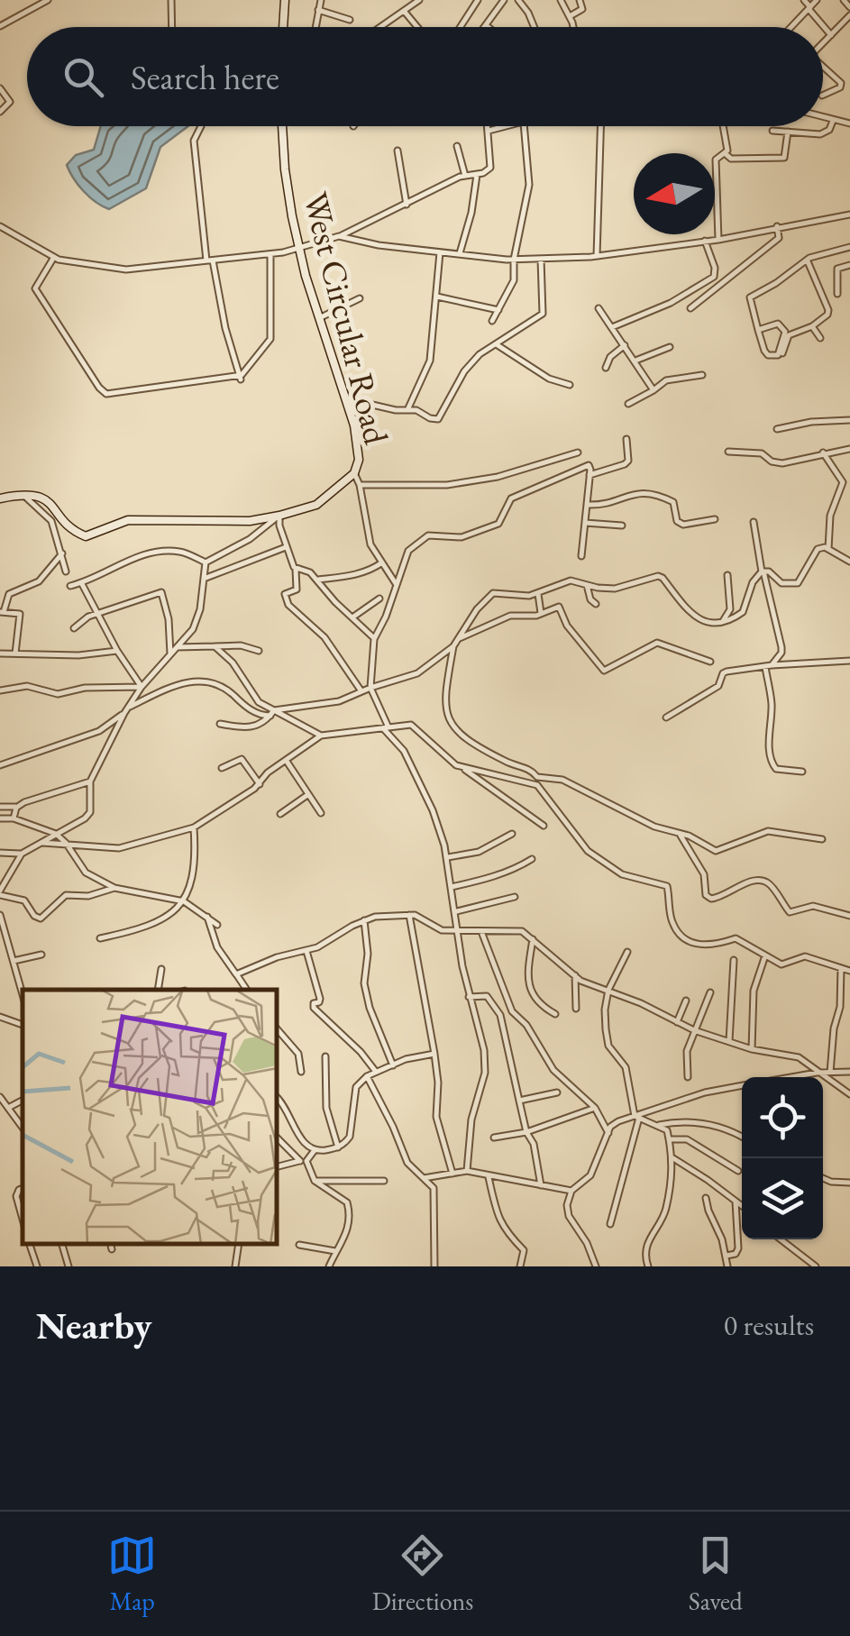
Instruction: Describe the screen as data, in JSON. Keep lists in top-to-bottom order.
{
  "streets": {
    "street": ["West Circular Road"]
  },
  "north": "left",
  "page": {
    "search": "Search here",
    "heading": ["Nearby", "0 results"],
    "nav": ["Map", "Directions", "Saved"]
  }
}
